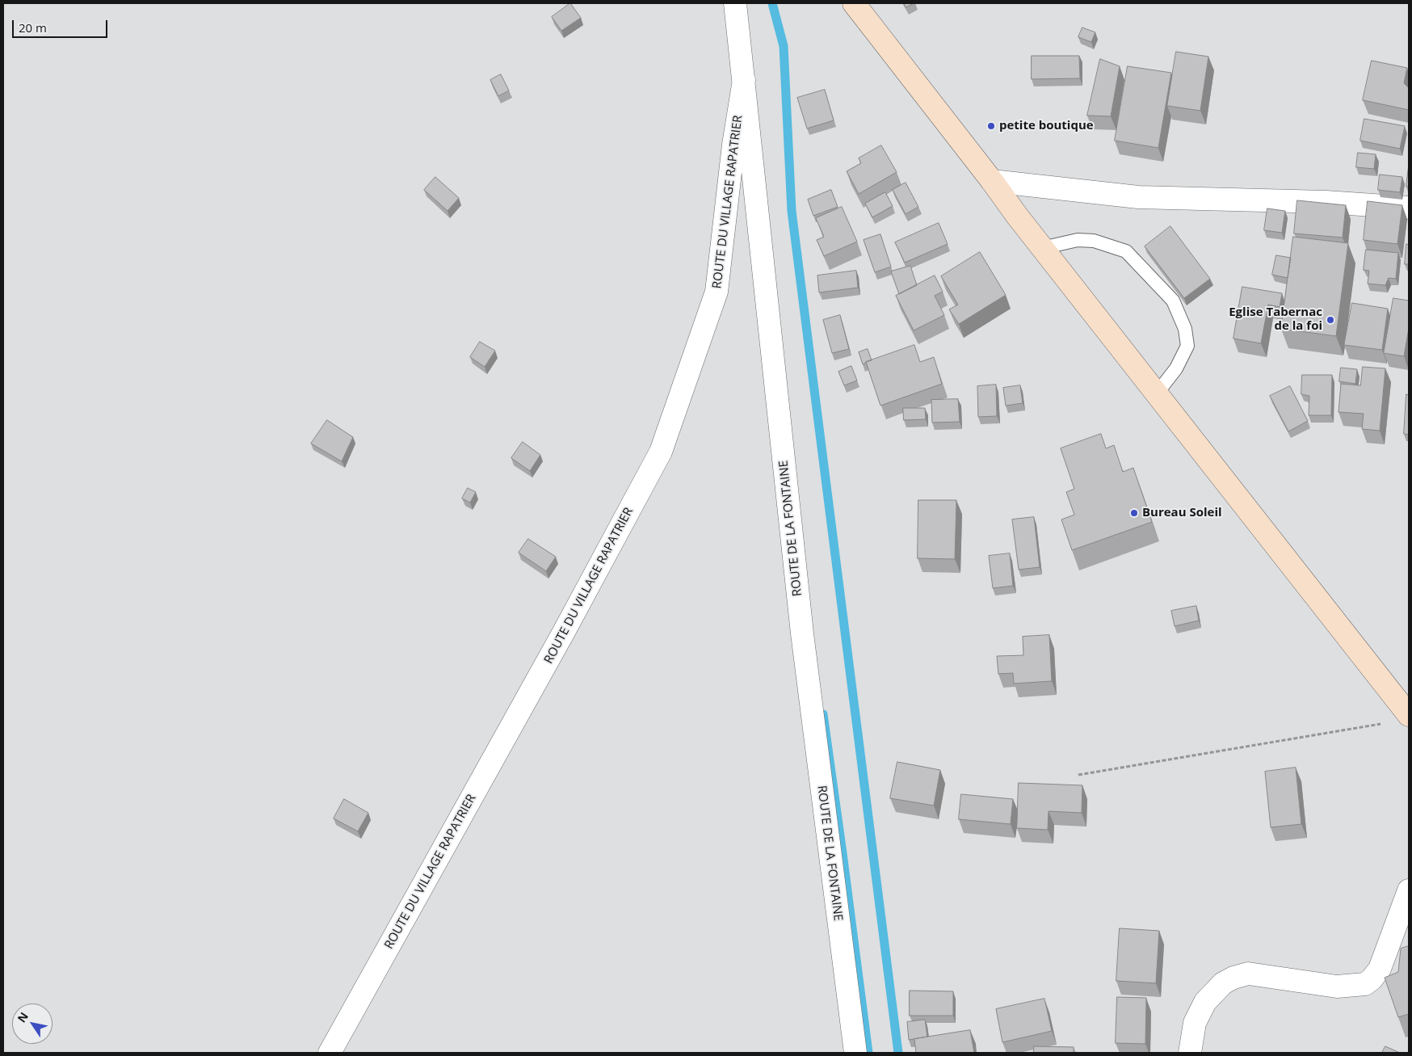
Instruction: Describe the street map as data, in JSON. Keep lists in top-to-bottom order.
{
  "streets": {
    "street": ["ROUTE DU VILLAGE RAPATRIER", "ROUTE DE LA FONTAINE"]
  },
  "crossings": [
    ["ROUTE DU VILLAGE RAPATRIER", "ROUTE DE LA FONTAINE"]
  ],
  "places": ["petite boutique", "Eglise Tabernac de la foi", "Bureau Soleil"],
  "scale_bar": "20 m",
  "north": "top left"
}
